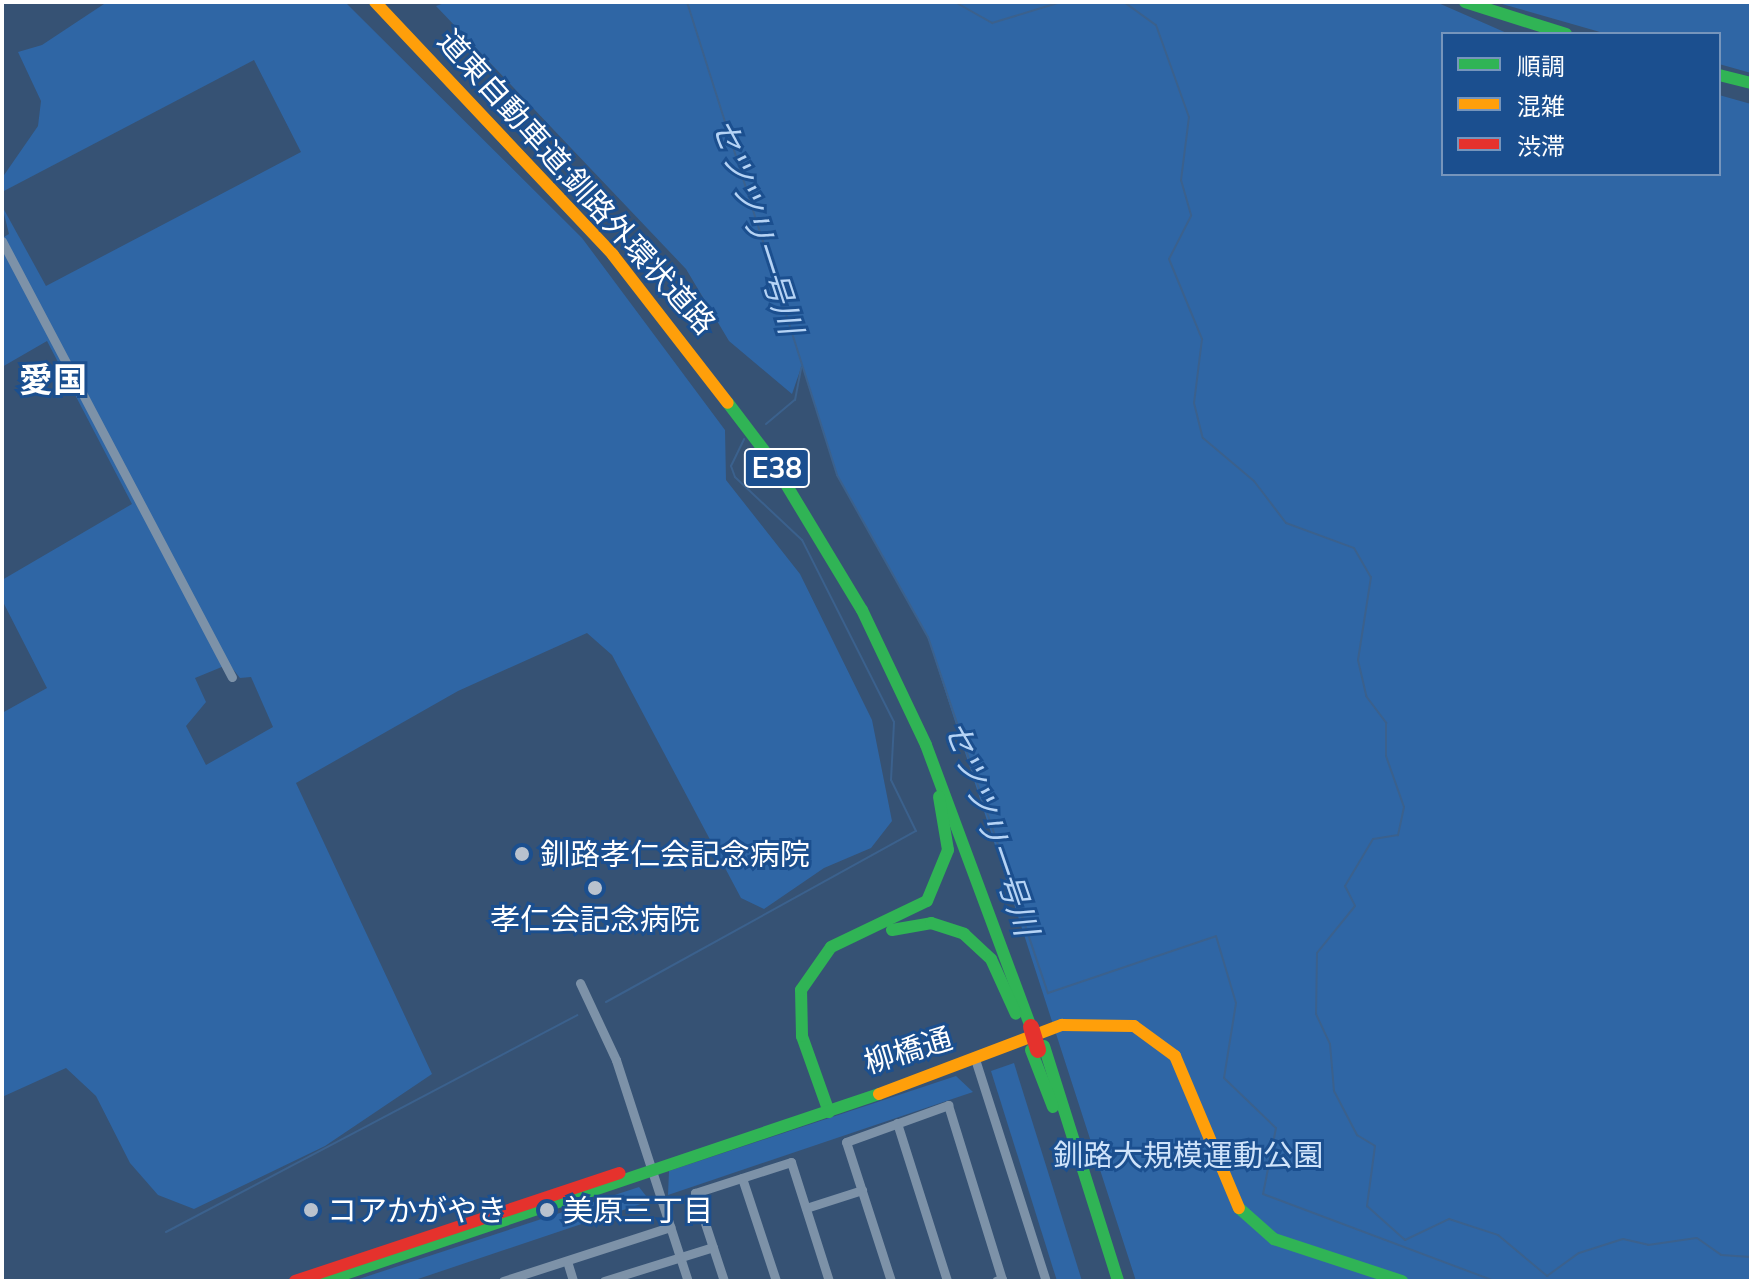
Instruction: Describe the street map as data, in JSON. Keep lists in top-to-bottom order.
{
  "streets": {
    "main road": ["道東自動車道;釧路外環状道路", "E38", "柳橋通"]
  },
  "districts": ["愛国"],
  "water": ["セツツリ一号川"],
  "parks": ["釧路大規模運動公園"],
  "places": [
    "釧路孝仁会記念病院",
    "孝仁会記念病院",
    "コアかがやき",
    "美原三丁目"
  ],
  "legend": ["順調", "混雑", "渋滞"]
}
